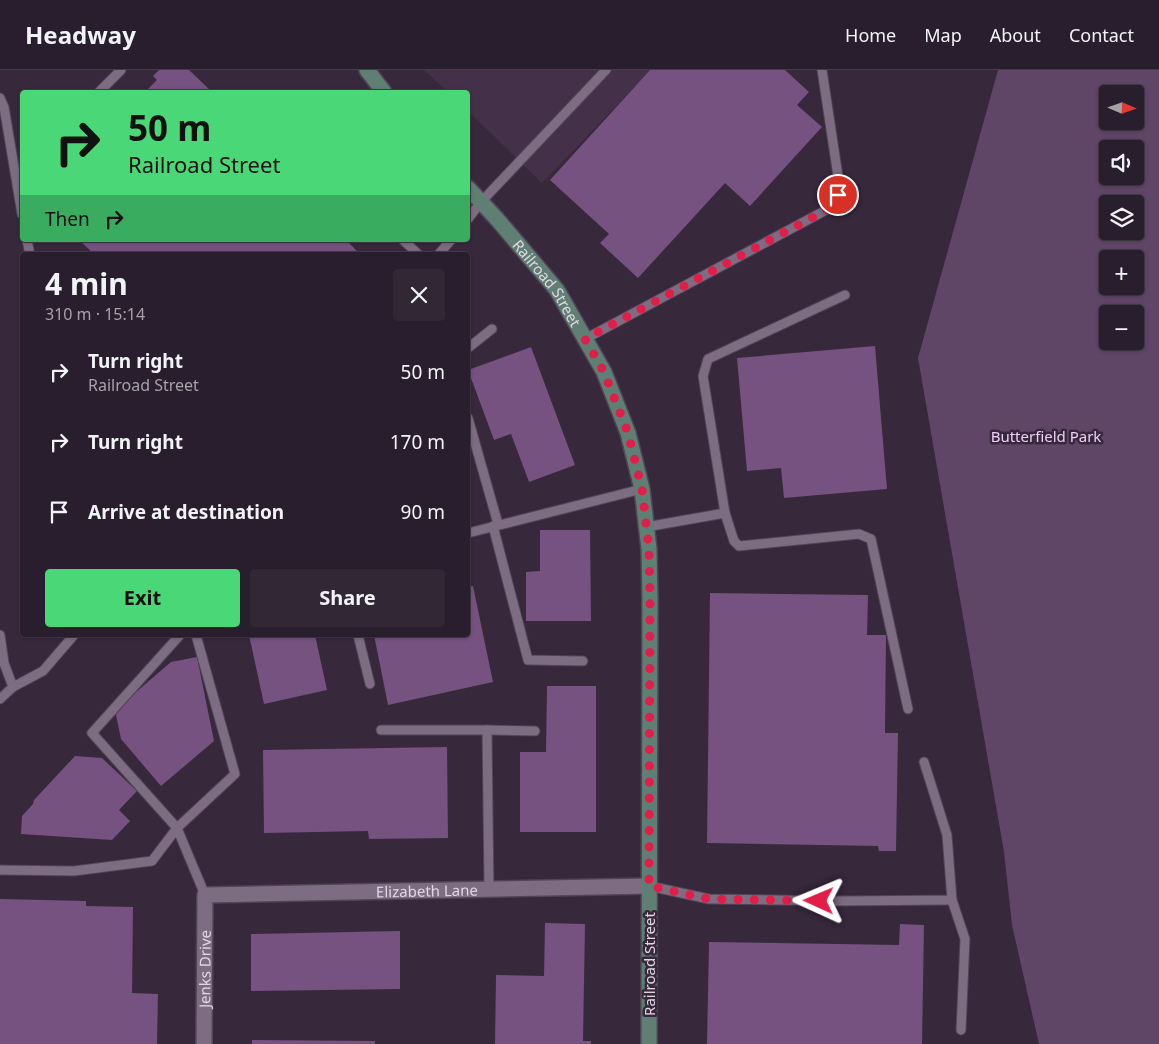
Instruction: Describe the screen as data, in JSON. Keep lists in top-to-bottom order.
{
  "streets": {
    "main road": ["Railroad Street"],
    "street": ["Elizabeth Lane", "Jenks Drive"]
  },
  "crossings": [
    ["Railroad Street", "Elizabeth Lane"],
    ["Elizabeth Lane", "Jenks Drive"]
  ],
  "parks": ["Butterfield Park"],
  "north": "right",
  "page": {
    "header": "Headway",
    "nav": [
      "Home",
      "Map",
      "About",
      "Contact"
    ],
    "map_buttons": ["+", "−"],
    "turn": ["50 m", "Railroad Street"],
    "then": "Then",
    "heading": ["4 min", "310 m · 15:14"],
    "list": [
      {
        "name": "Turn right",
        "note": "Railroad Street",
        "value": "50 m"
      },
      {
        "name": "Turn right",
        "value": "170 m"
      },
      {
        "name": "Arrive at destination",
        "value": "90 m"
      }
    ],
    "buttons": ["Exit", "Share"]
  }
}
